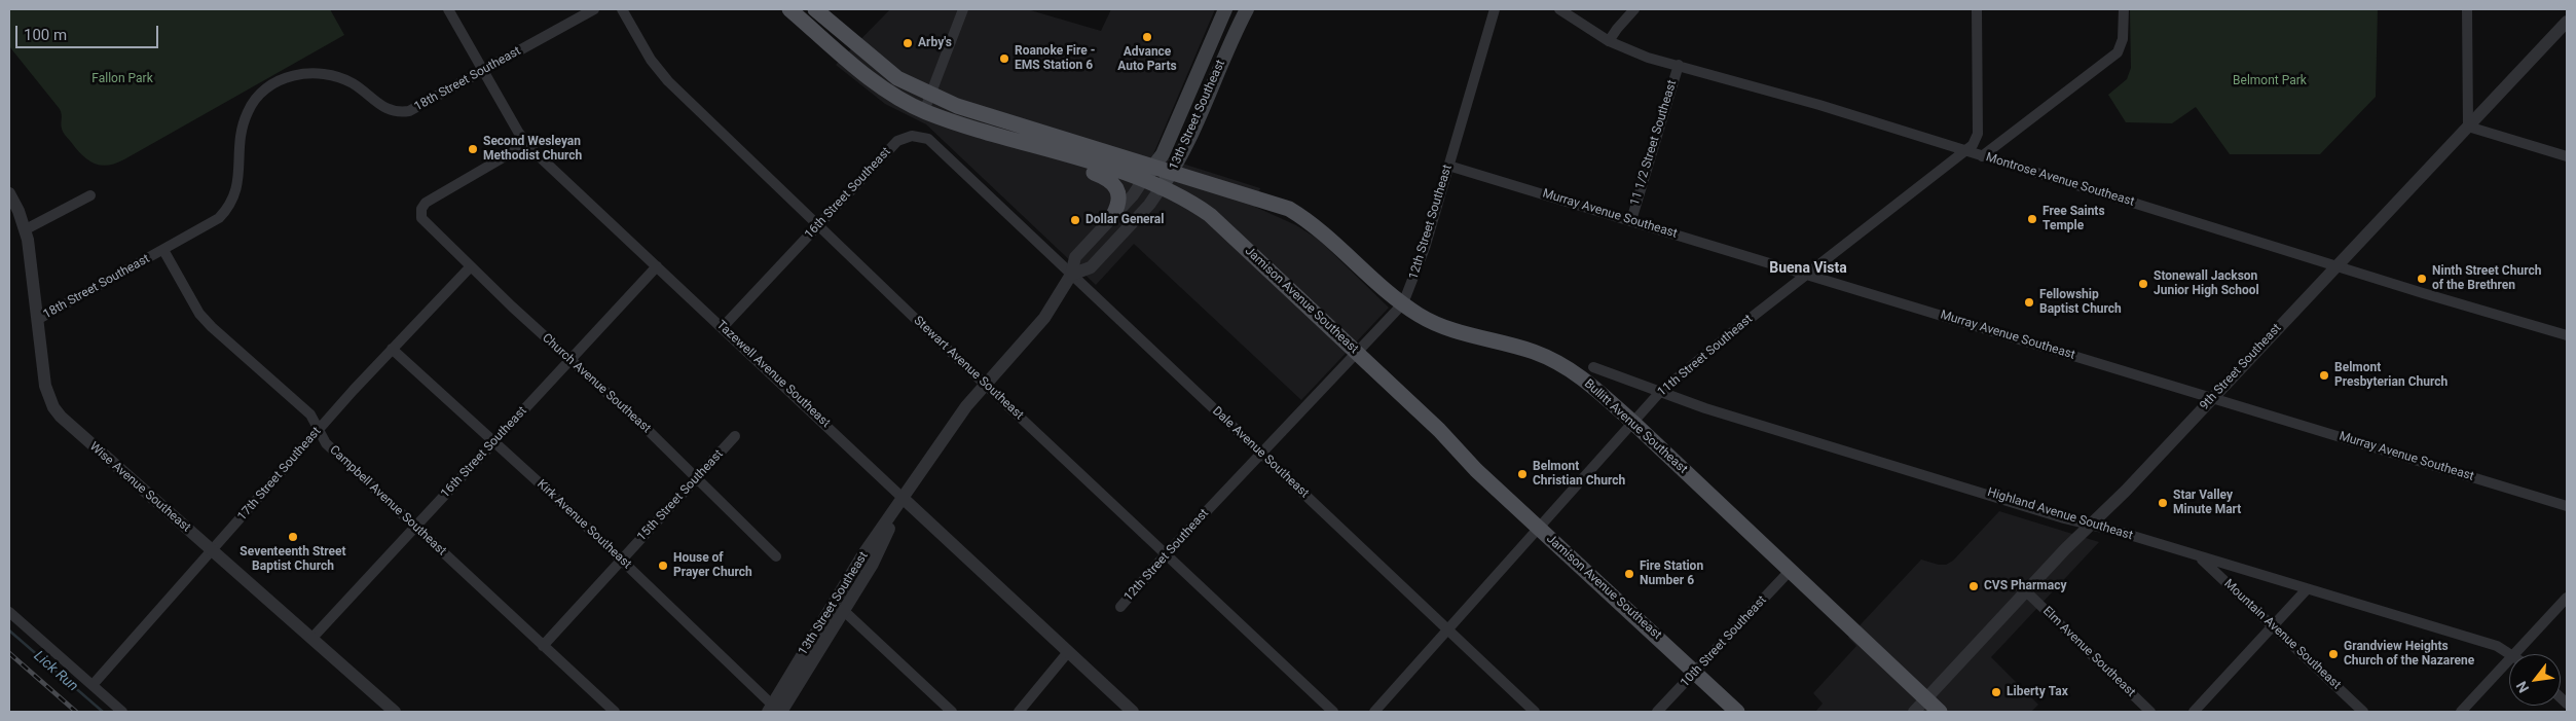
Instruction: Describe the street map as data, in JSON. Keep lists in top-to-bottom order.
{
  "streets": {
    "main road": ["13th Street Southeast", "Jamison Avenue Southeast", "Bullitt Avenue Southeast"],
    "street": [
      "18th Street Southeast",
      "11 1/2 Street Southeast",
      "Montrose Avenue Southeast",
      "16th Street Southeast",
      "Murray Avenue Southeast",
      "12th Street Southeast",
      "11th Street Southeast",
      "9th Street Southeast",
      "Stewart Avenue Southeast",
      "Tazewell Avenue Southeast",
      "Church Avenue Southeast",
      "Dale Avenue Southeast",
      "17th Street Southeast",
      "Wise Avenue Southeast",
      "15th Street Southeast",
      "Campbell Avenue Southeast",
      "Highland Avenue Southeast",
      "Kirk Avenue Southeast",
      "Mountain Avenue Southeast",
      "10th Street Southeast",
      "Elm Avenue Southeast"
    ]
  },
  "crossings": [
    ["18th Street Southeast", "Tazewell Avenue Southeast"],
    ["18th Street Southeast", "Wise Avenue Southeast"],
    ["18th Street Southeast", "Campbell Avenue Southeast"],
    ["13th Street Southeast", "Jamison Avenue Southeast"],
    ["13th Street Southeast", "Stewart Avenue Southeast"],
    ["13th Street Southeast", "Tazewell Avenue Southeast"],
    ["13th Street Southeast", "Bullitt Avenue Southeast"],
    ["13th Street Southeast", "Dale Avenue Southeast"],
    ["13th Street Southeast", "Kirk Avenue Southeast"],
    ["11 1/2 Street Southeast", "Montrose Avenue Southeast"],
    ["11 1/2 Street Southeast", "Murray Avenue Southeast"],
    ["Montrose Avenue Southeast", "11th Street Southeast"],
    ["Montrose Avenue Southeast", "9th Street Southeast"],
    ["16th Street Southeast", "Stewart Avenue Southeast"],
    ["16th Street Southeast", "Tazewell Avenue Southeast"],
    ["16th Street Southeast", "Church Avenue Southeast"],
    ["16th Street Southeast", "Dale Avenue Southeast"],
    ["16th Street Southeast", "Wise Avenue Southeast"],
    ["16th Street Southeast", "Campbell Avenue Southeast"],
    ["16th Street Southeast", "Kirk Avenue Southeast"],
    ["Murray Avenue Southeast", "12th Street Southeast"],
    ["Murray Avenue Southeast", "11th Street Southeast"],
    ["Murray Avenue Southeast", "9th Street Southeast"],
    ["12th Street Southeast", "Jamison Avenue Southeast"],
    ["12th Street Southeast", "Stewart Avenue Southeast"],
    ["12th Street Southeast", "Bullitt Avenue Southeast"],
    ["12th Street Southeast", "Dale Avenue Southeast"],
    ["Jamison Avenue Southeast", "11th Street Southeast"],
    ["Jamison Avenue Southeast", "10th Street Southeast"],
    ["11th Street Southeast", "Bullitt Avenue Southeast"],
    ["11th Street Southeast", "Dale Avenue Southeast"],
    ["11th Street Southeast", "Highland Avenue Southeast"],
    ["9th Street Southeast", "Bullitt Avenue Southeast"],
    ["9th Street Southeast", "Highland Avenue Southeast"],
    ["9th Street Southeast", "Elm Avenue Southeast"],
    ["Tazewell Avenue Southeast", "Church Avenue Southeast"],
    ["Church Avenue Southeast", "17th Street Southeast"],
    ["Church Avenue Southeast", "15th Street Southeast"],
    ["Bullitt Avenue Southeast", "10th Street Southeast"],
    ["17th Street Southeast", "Wise Avenue Southeast"],
    ["17th Street Southeast", "Campbell Avenue Southeast"],
    ["17th Street Southeast", "Kirk Avenue Southeast"],
    ["15th Street Southeast", "Campbell Avenue Southeast"],
    ["15th Street Southeast", "Kirk Avenue Southeast"],
    ["Highland Avenue Southeast", "Mountain Avenue Southeast"]
  ],
  "districts": ["Buena Vista"],
  "water": ["Lick Run"],
  "parks": ["Fallon Park", "Belmont Park"],
  "places": [
    "Advance Auto Parts",
    "Arby's",
    "Roanoke Fire - EMS Station 6",
    "Second Wesleyan Methodist Church",
    "Free Saints Temple",
    "Dollar General",
    "Ninth Street Church of the Brethren",
    "Stonewall Jackson Junior High School",
    "Fellowship Baptist Church",
    "Belmont Presbyterian Church",
    "Belmont Christian Church",
    "Star Valley Minute Mart",
    "Seventeenth Street Baptist Church",
    "House of Prayer Church",
    "Fire Station Number 6",
    "CVS Pharmacy",
    "Grandview Heights Church of the Nazarene",
    "Liberty Tax"
  ],
  "scale_bar": "100 m",
  "north": "bottom left"
}
